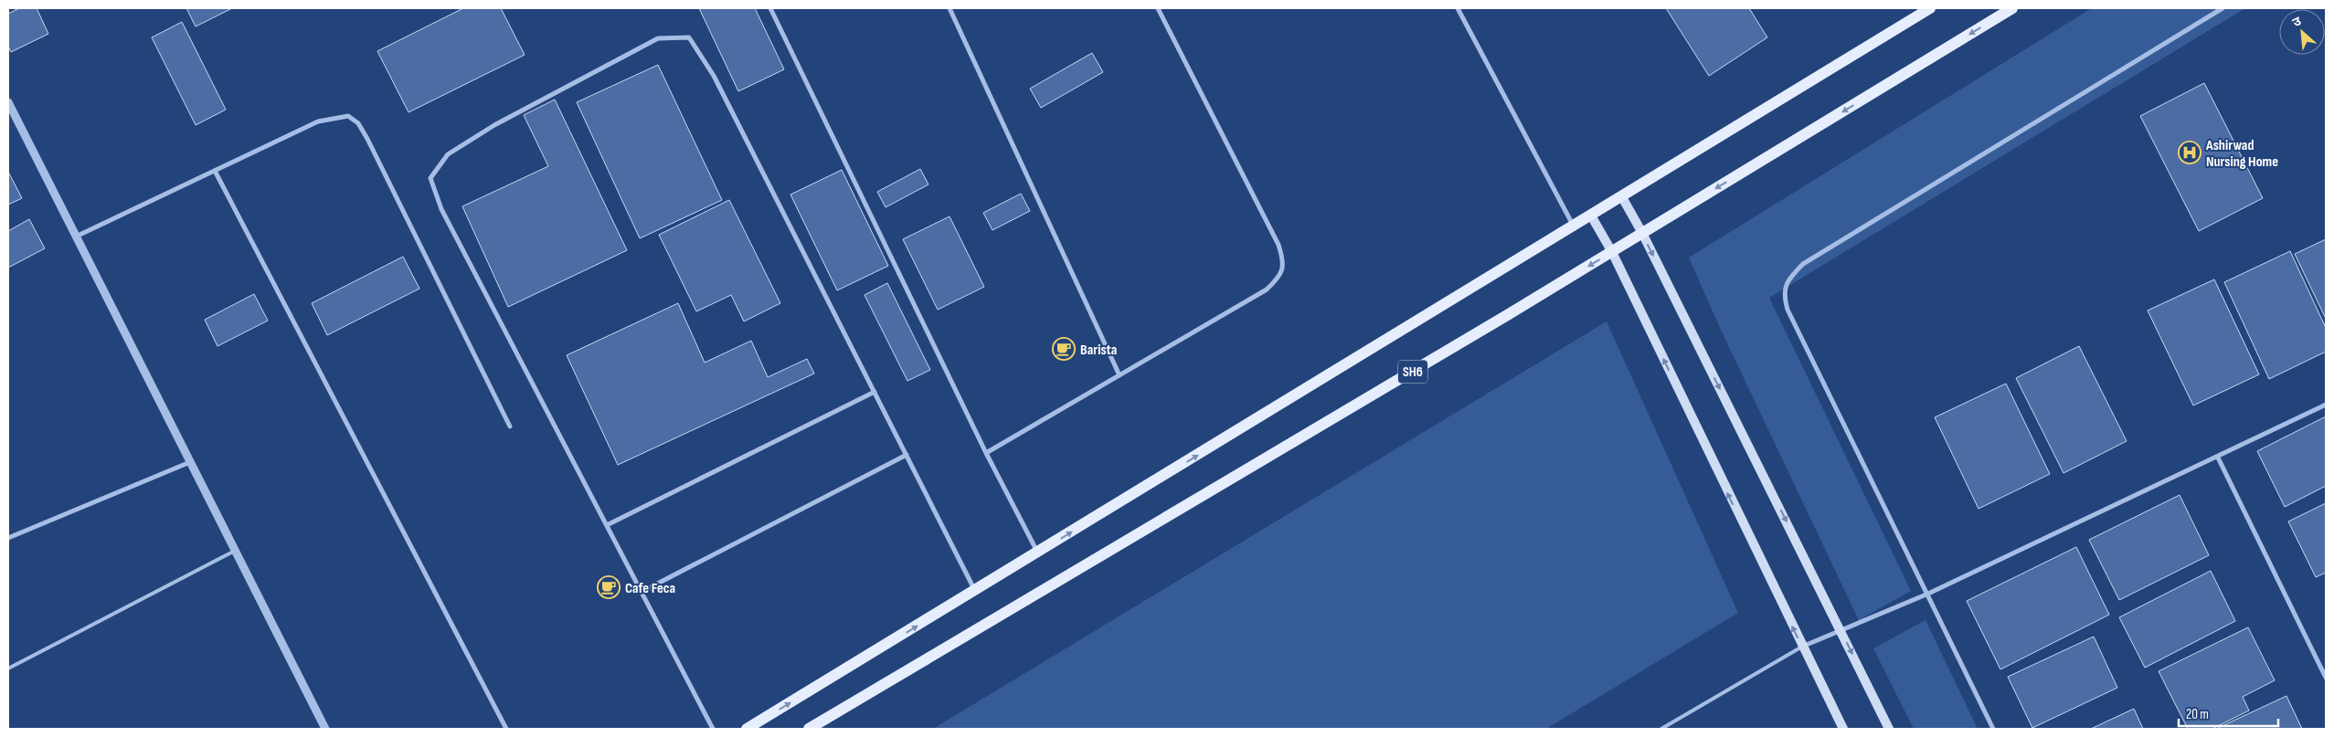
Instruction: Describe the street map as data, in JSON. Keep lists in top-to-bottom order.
{
  "streets": {
    "main road": ["SH6"]
  },
  "places": {
    "hospital": ["Ashirwad Nursing Home"],
    "cafe": ["Barista", "Cafe Feca"]
  },
  "scale_bar": "20 m",
  "north": "top left"
}
